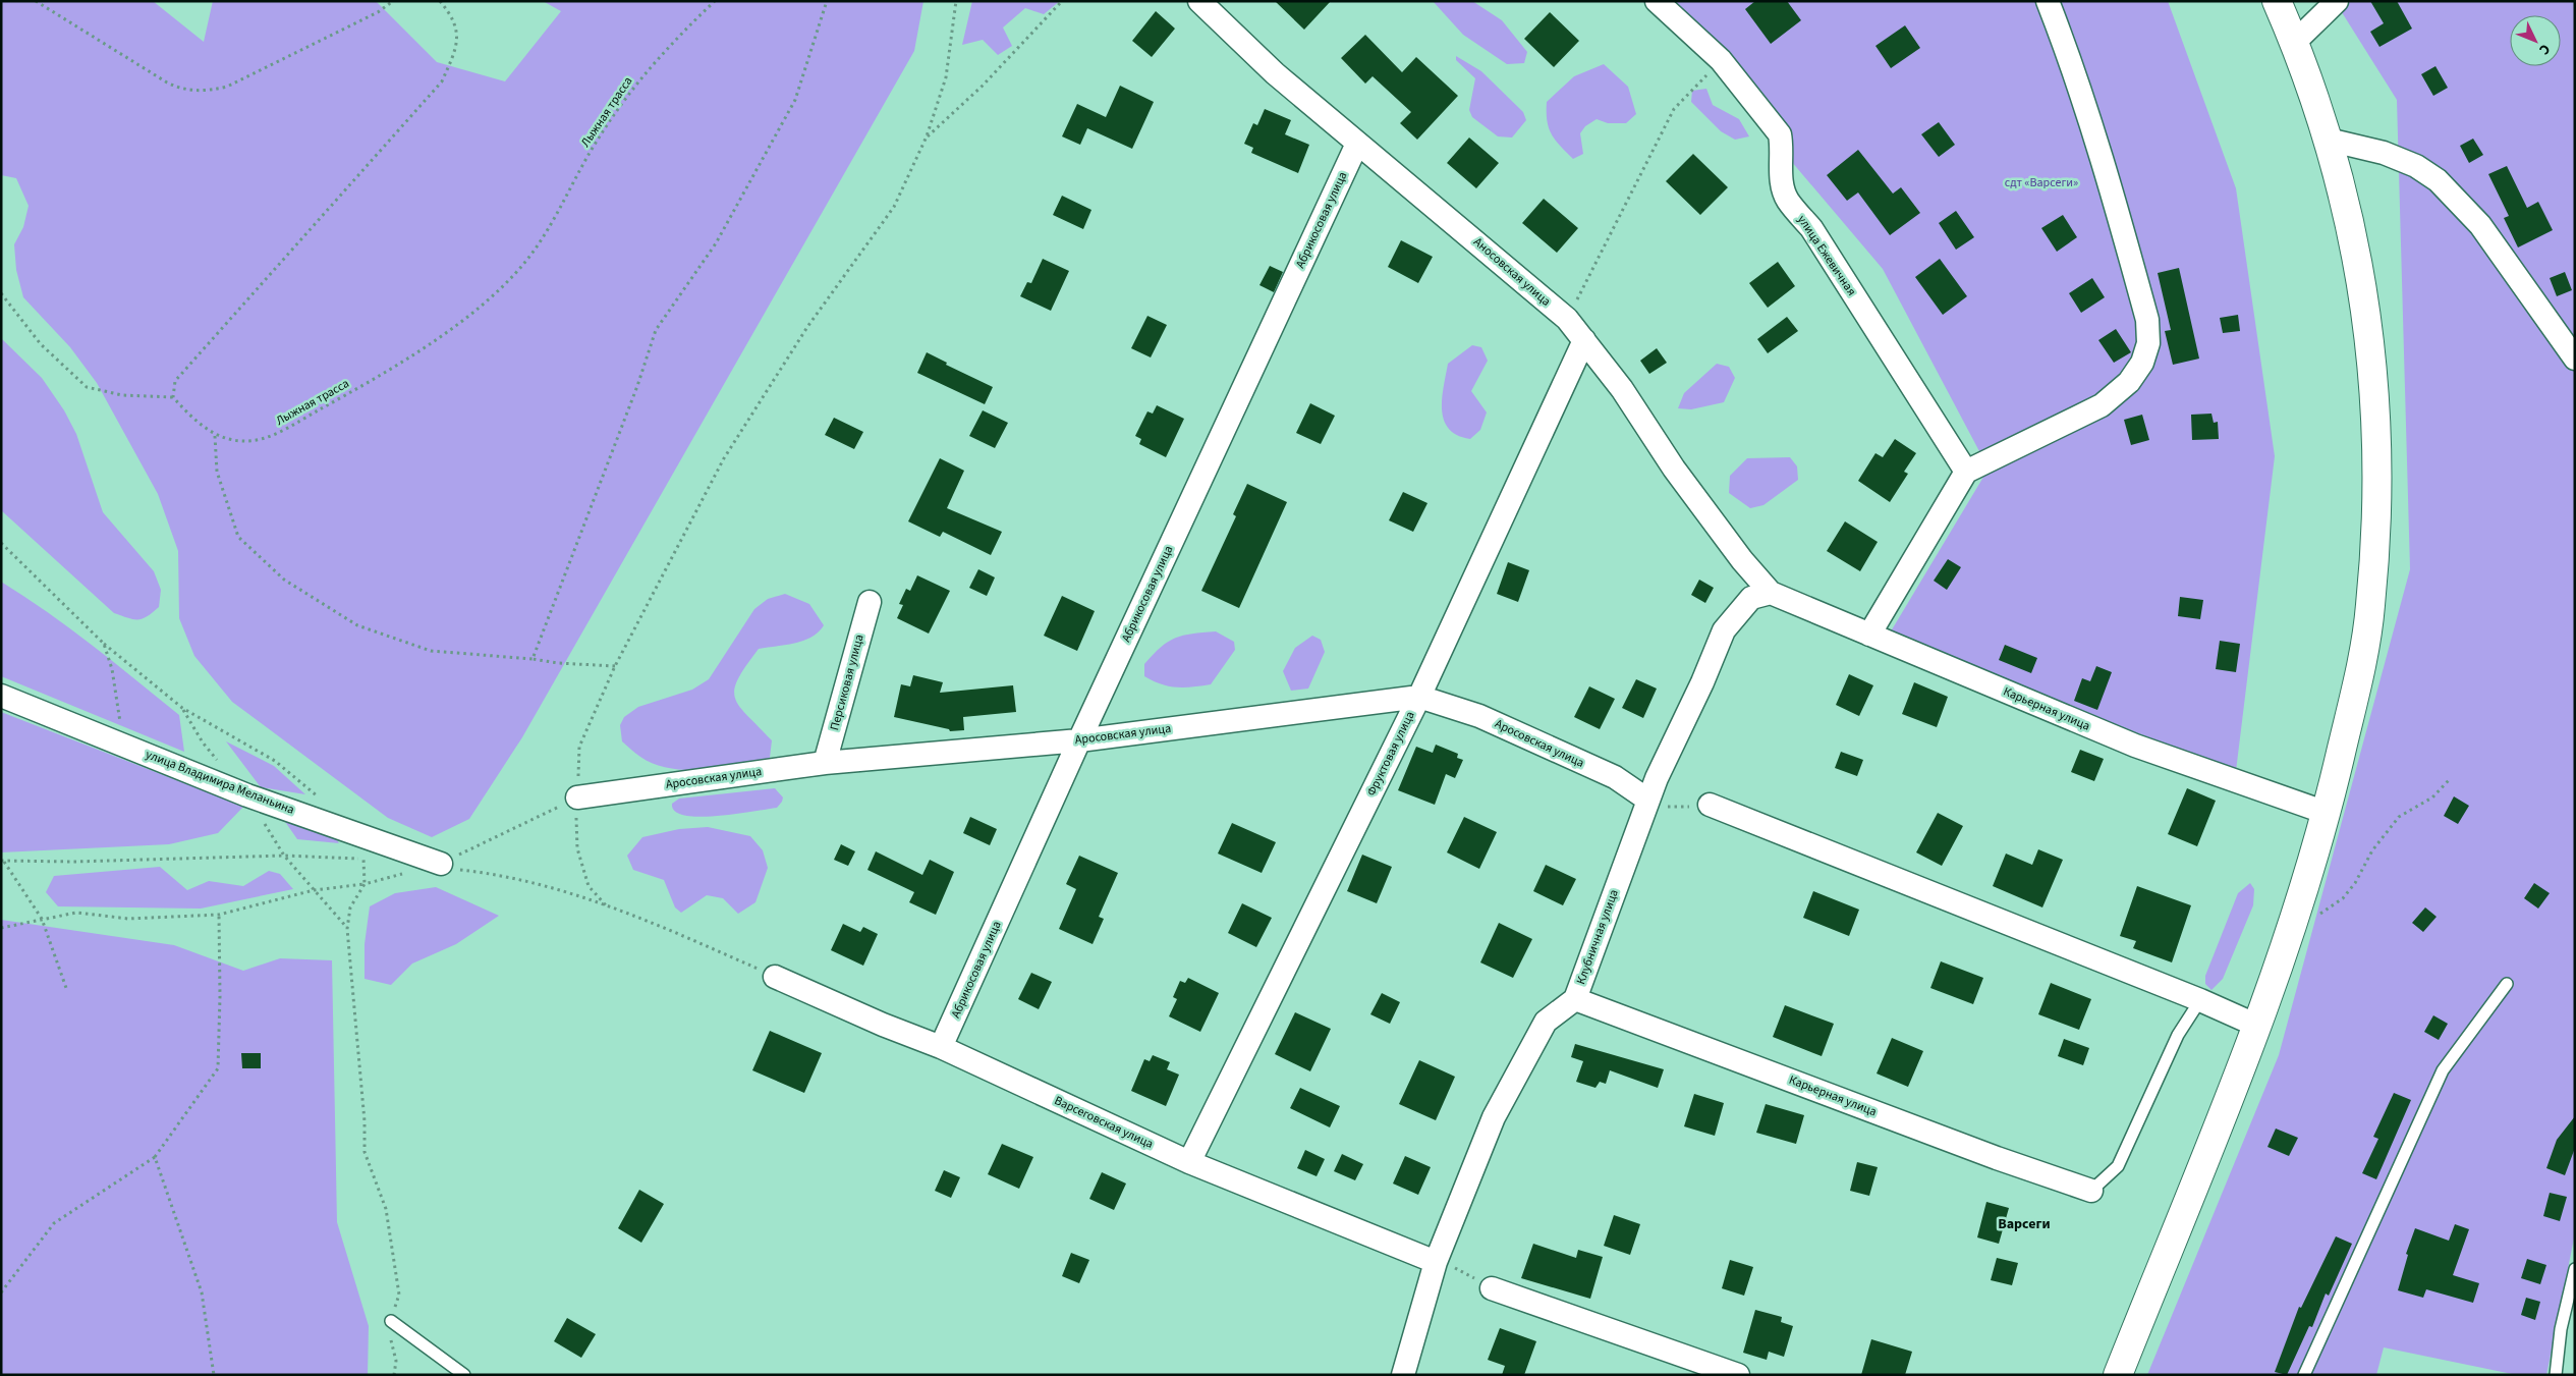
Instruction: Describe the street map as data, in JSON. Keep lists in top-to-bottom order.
{
  "streets": {
    "street": [
      "Абрикосовая улица",
      "улица Ежевичная",
      "Аносовская улица",
      "Персиковая улица",
      "Карьерная улица",
      "Аросовская улица",
      "Фруктовая улица",
      "улица Владимира Меланьина",
      "Клубничная улица",
      "Варсеговская улица"
    ],
    "path": ["Лыжная трасса"]
  },
  "crossings": [
    ["Абрикосовая улица", "Аносовская улица"],
    ["Абрикосовая улица", "Аросовская улица"],
    ["Абрикосовая улица", "Варсеговская улица"],
    ["Аносовская улица", "Карьерная улица"],
    ["Аносовская улица", "Фруктовая улица"],
    ["Аносовская улица", "Клубничная улица"],
    ["Персиковая улица", "Аросовская улица"],
    ["Карьерная улица", "Клубничная улица"],
    ["Аросовская улица", "Фруктовая улица"],
    ["Аросовская улица", "Клубничная улица"],
    ["Фруктовая улица", "Варсеговская улица"],
    ["Клубничная улица", "Варсеговская улица"]
  ],
  "districts": ["Варсеги"],
  "parks": ["сдт «Варсеги»"],
  "north": "bottom right"
}
